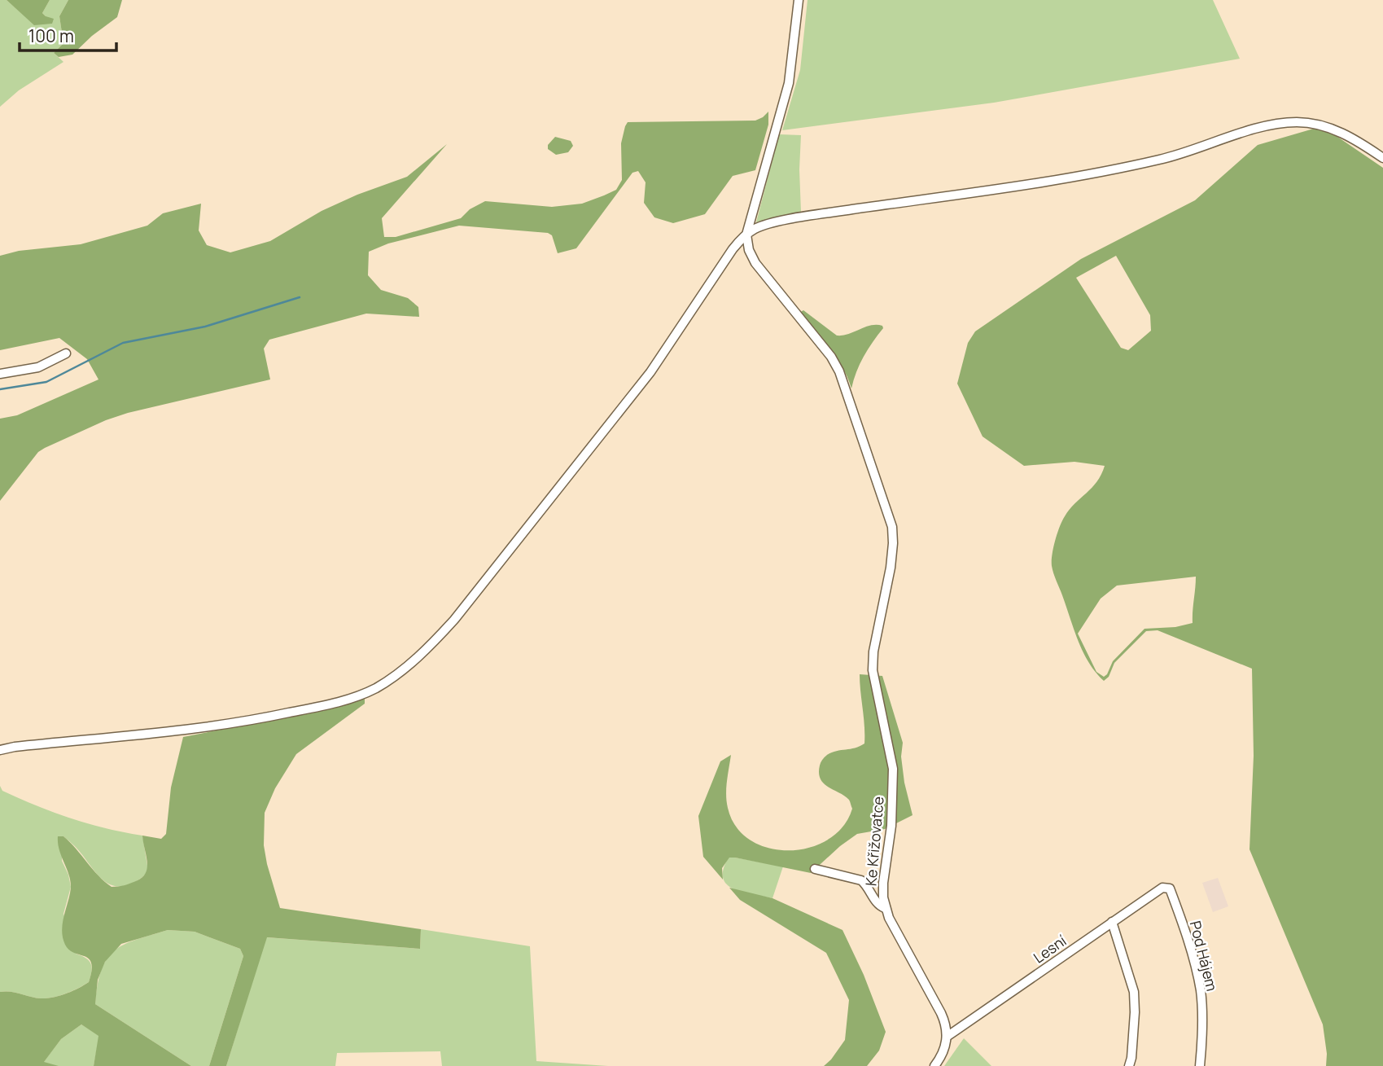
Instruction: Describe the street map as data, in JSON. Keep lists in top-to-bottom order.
{
  "streets": {
    "street": ["Ke Křižovatce", "Lesní", "Pod Hájem"]
  },
  "crossings": [
    ["Ke Křižovatce", "Lesní"],
    ["Lesní", "Pod Hájem"]
  ],
  "scale_bar": "100 m"
}
